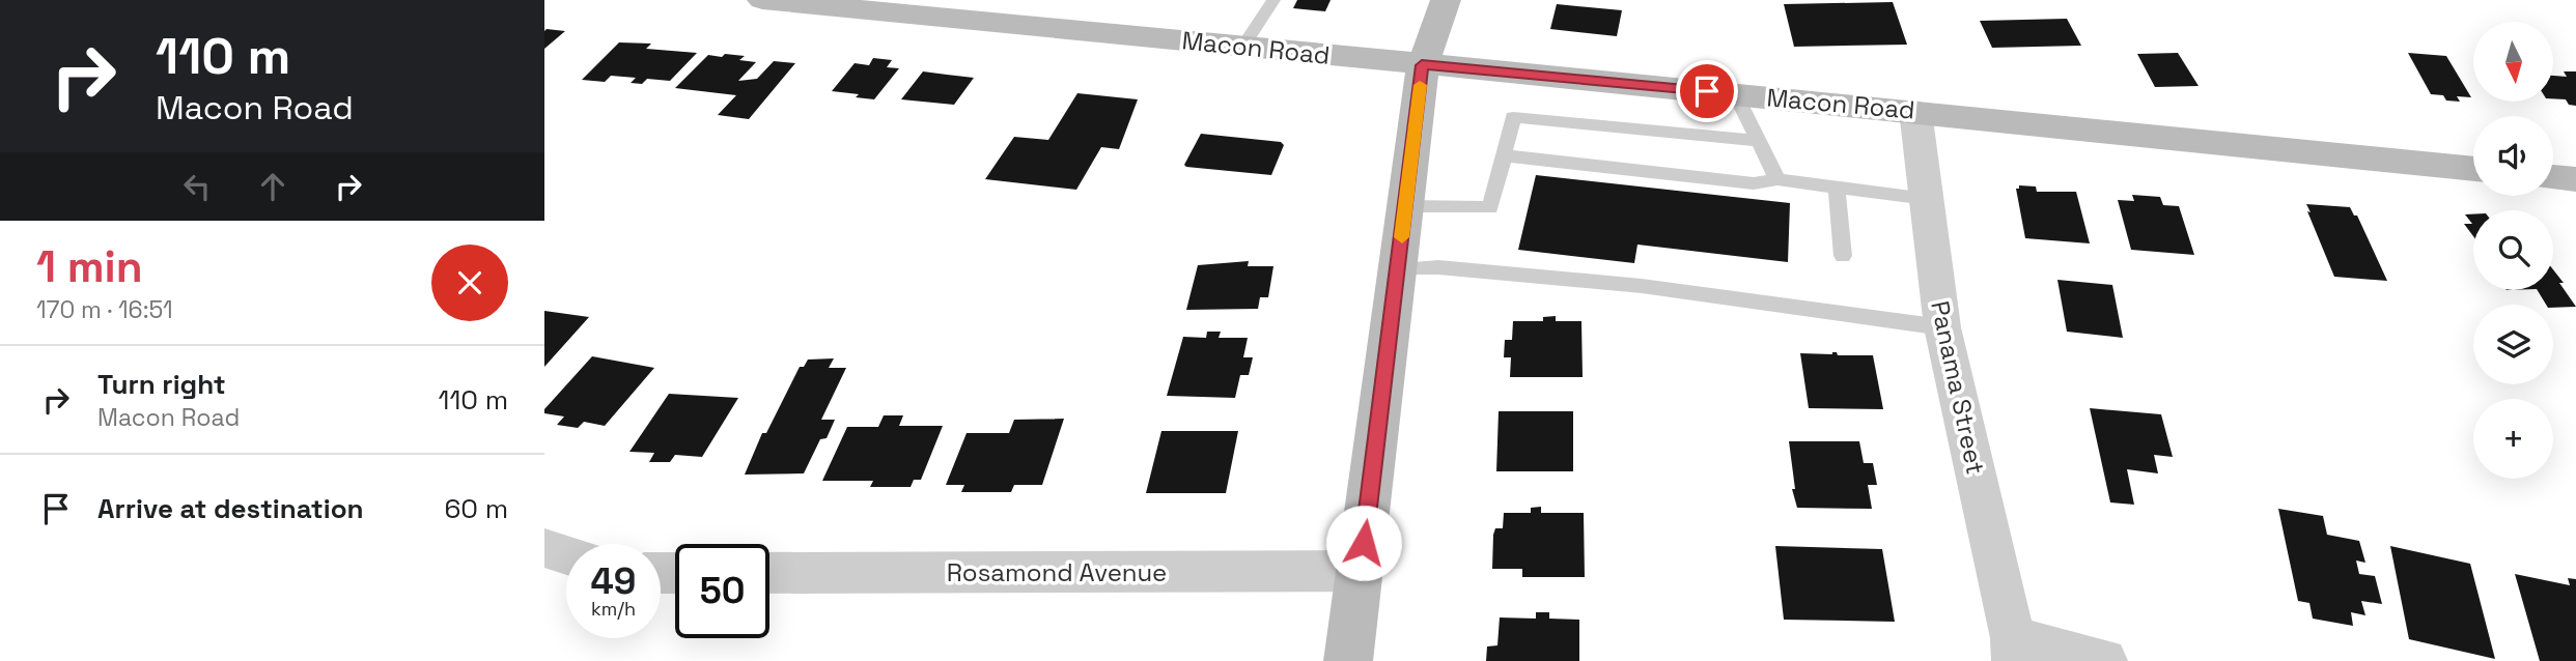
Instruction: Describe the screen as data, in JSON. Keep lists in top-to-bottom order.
{
  "streets": {
    "main road": ["Macon Road"],
    "street": ["Panama Street", "Rosamond Avenue"]
  },
  "crossings": [
    ["Macon Road", "Panama Street"]
  ],
  "north": "bottom",
  "page": {
    "turn": ["110 m", "Macon Road"],
    "map_buttons": "+",
    "heading": ["1 min", "170 m · 16:51"],
    "list": [
      {
        "name": "Turn right",
        "note": "Macon Road",
        "value": "110 m"
      },
      {
        "name": "Arrive at destination",
        "value": "60 m"
      }
    ],
    "speed": "49 km/h",
    "limit": "50"
  }
}
